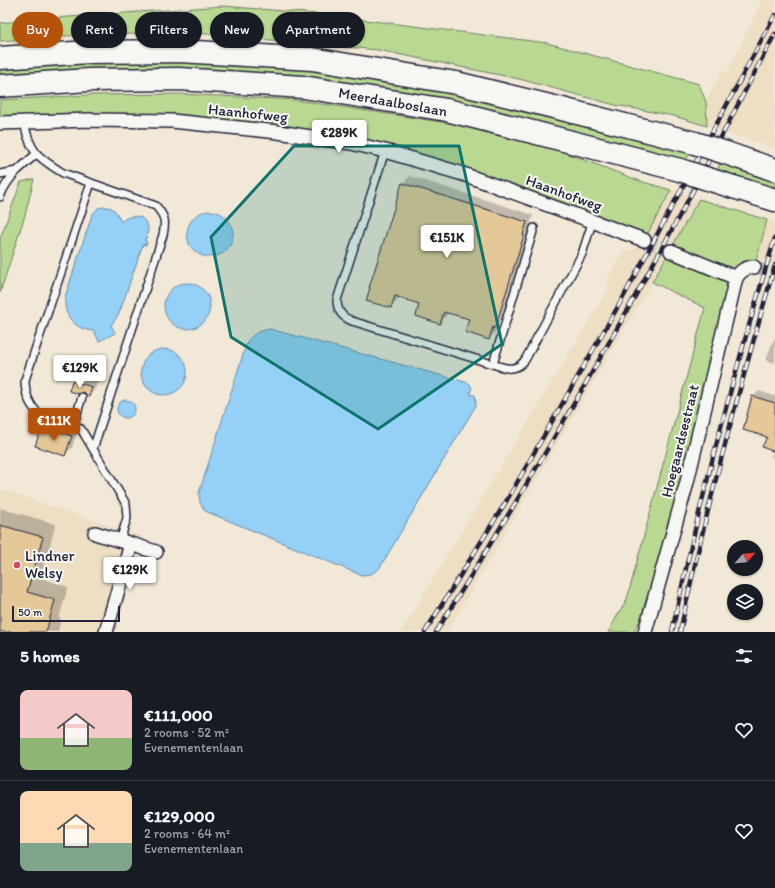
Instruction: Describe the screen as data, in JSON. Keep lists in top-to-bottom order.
{
  "streets": {
    "highway": ["Meerdaalboslaan"],
    "street": ["Haanhofweg", "Hoegaardsestraat"]
  },
  "places": ["Lindner Welsy"],
  "scale_bar": "50 m",
  "north": "top right",
  "page": {
    "chip": [
      "Buy",
      "Rent",
      "Filters",
      "New",
      "Apartment"
    ],
    "price": [
      "€289K",
      "€151K",
      "€129K",
      "€111K",
      "€129K"
    ],
    "scale": "50 m",
    "heading": "5 homes",
    "list": [
      {
        "name": "€111,000",
        "note": "2 rooms · 52 m² · Evenementenlaan"
      },
      {
        "name": "€129,000",
        "note": "2 rooms · 64 m² · Evenementenlaan"
      }
    ]
  }
}
